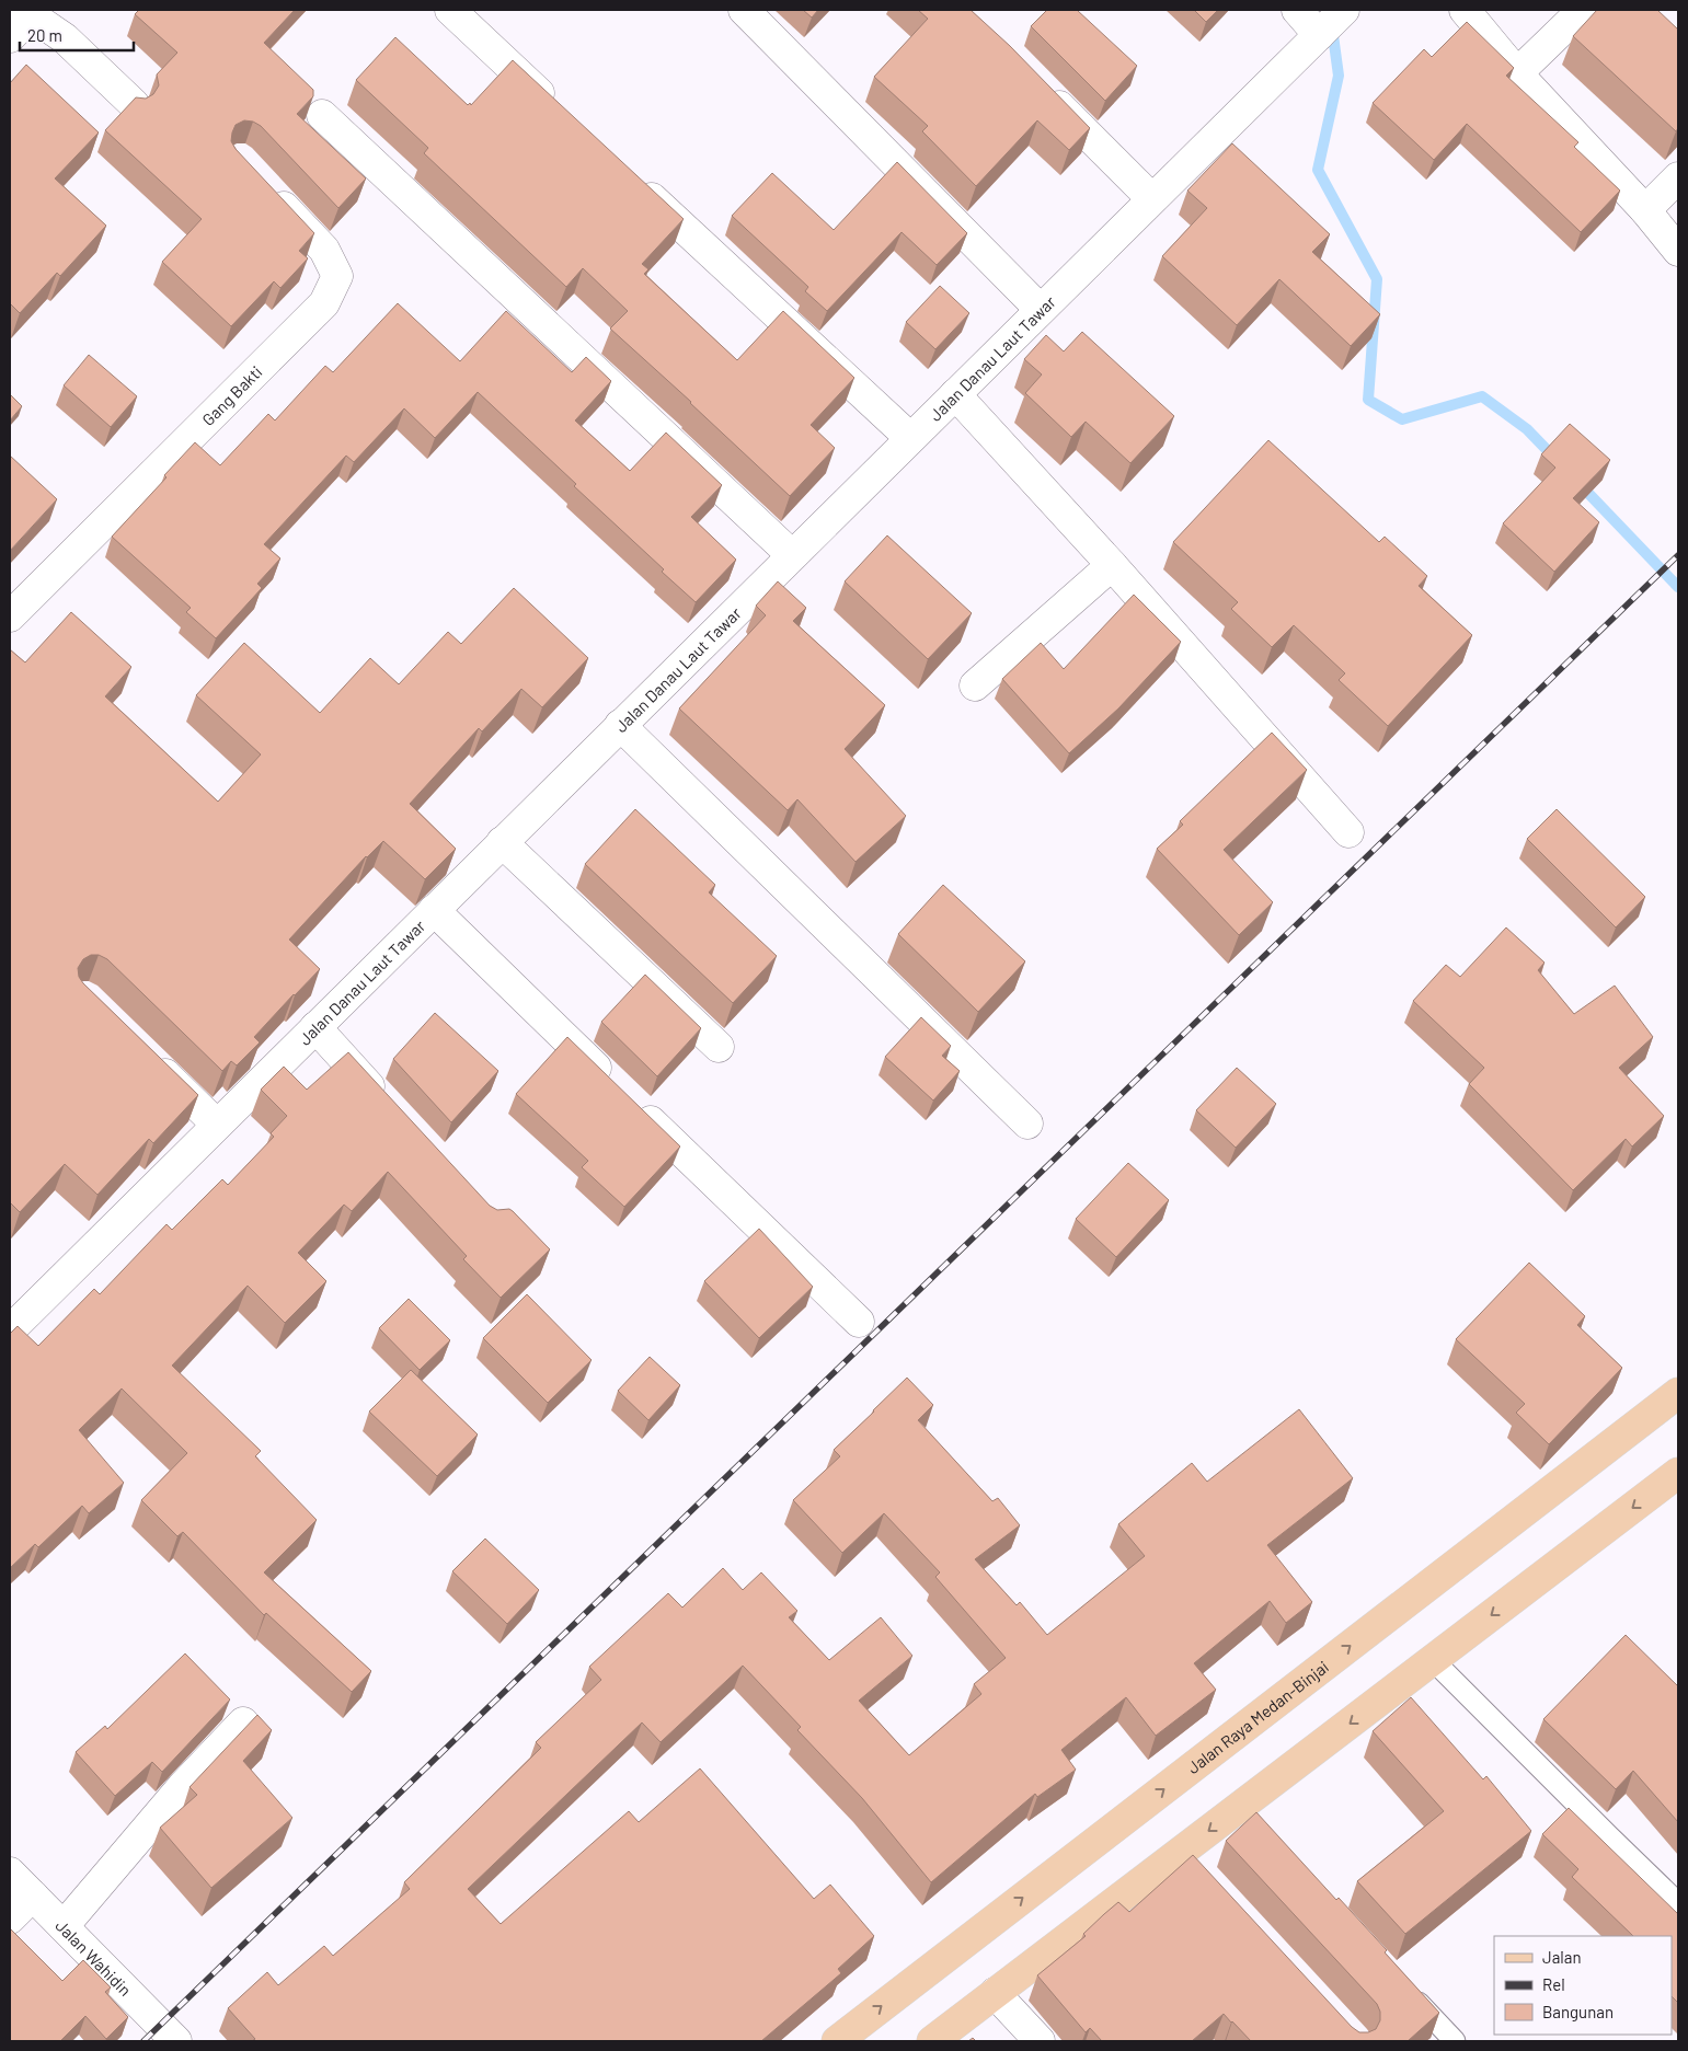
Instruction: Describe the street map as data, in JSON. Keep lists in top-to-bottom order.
{
  "streets": {
    "main road": ["Jalan Raya Medan-Binjai"],
    "street": ["Jalan Danau Laut Tawar", "Gang Bakti", "Jalan Wahidin"]
  },
  "legend": ["Jalan", "Rel", "Bangunan"],
  "scale_bar": "20 m"
}
